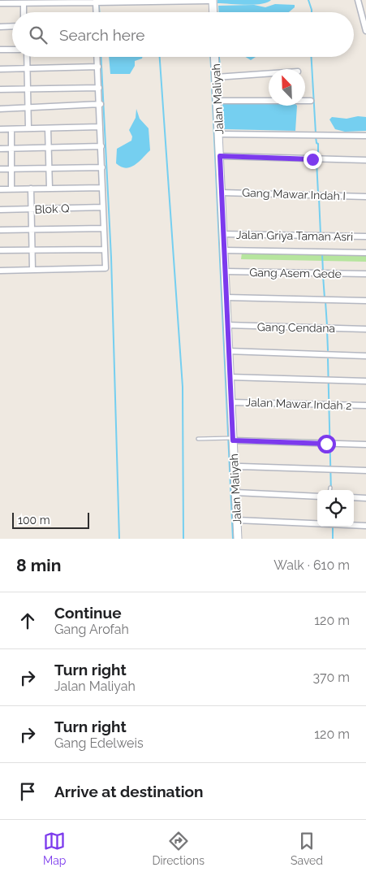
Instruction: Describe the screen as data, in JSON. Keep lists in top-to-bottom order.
{
  "streets": {
    "street": [
      "Jalan Maliyah",
      "Gang Mawar Indah I",
      "Blok Q",
      "Jalan Griya Taman Asri",
      "Gang Asem Gede",
      "Gang Cendana",
      "Jalan Mawar Indah 2"
    ]
  },
  "crossings": [
    ["Jalan Maliyah", "Gang Mawar Indah I"],
    ["Jalan Maliyah", "Jalan Griya Taman Asri"],
    ["Jalan Maliyah", "Gang Asem Gede"],
    ["Jalan Maliyah", "Gang Cendana"],
    ["Jalan Maliyah", "Jalan Mawar Indah 2"]
  ],
  "scale_bar": "100 m",
  "north": "top left",
  "page": {
    "search": "Search here",
    "scale": "100 m",
    "heading": ["8 min", "Walk · 610 m"],
    "list": [
      ["Continue", "Gang Arofah", "120 m"],
      ["Turn right", "Jalan Maliyah", "370 m"],
      ["Turn right", "Gang Edelweis", "120 m"],
      "Arrive at destination"
    ],
    "nav": ["Map", "Directions", "Saved"]
  }
}
